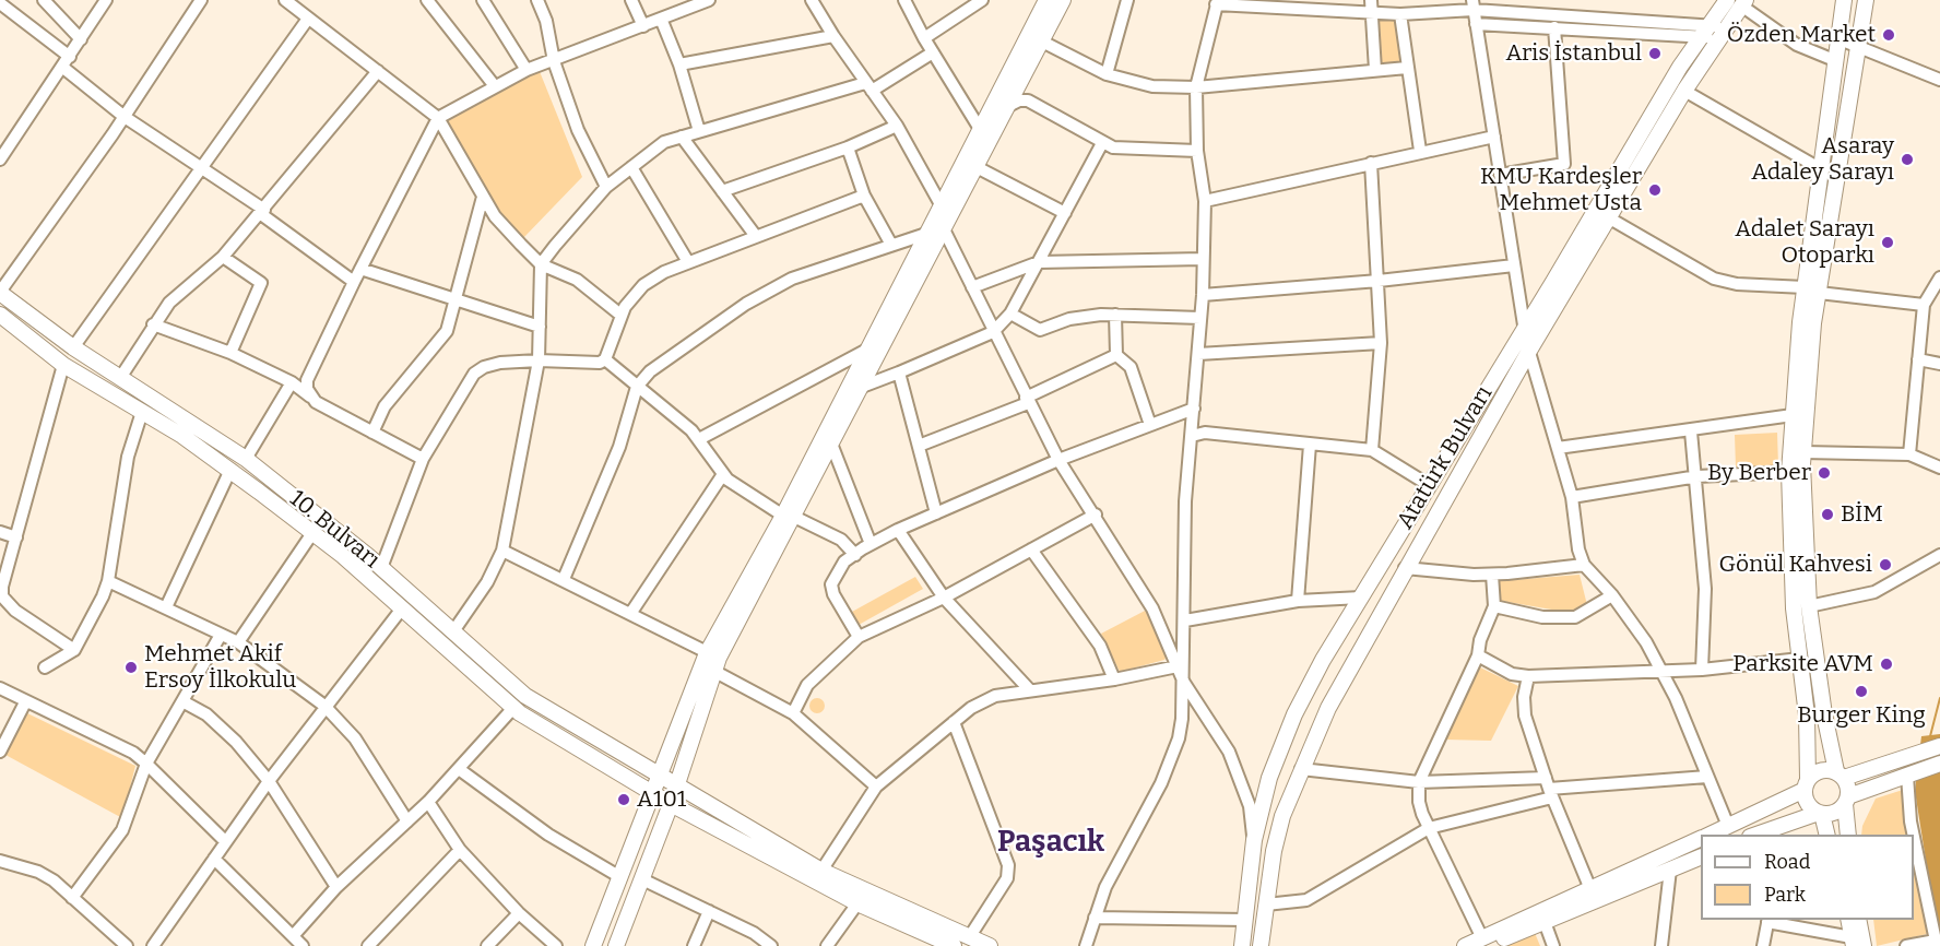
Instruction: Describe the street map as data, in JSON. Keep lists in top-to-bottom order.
{
  "streets": {
    "main road": ["Atatürk Bulvarı", "10. Bulvarı"]
  },
  "districts": ["Paşacık"],
  "places": [
    "Özden Market",
    "Aris İstanbul",
    "Asaray Adaley Sarayı",
    "KMU Kardeşler Mehmet Usta",
    "Adalet Sarayı Otoparkı",
    "By Berber",
    "BİM",
    "Gönül Kahvesi",
    "Parksite AVM",
    "Mehmet Akif Ersoy İlkokulu",
    "Burger King",
    "A101"
  ],
  "legend": ["Road", "Park"]
}
